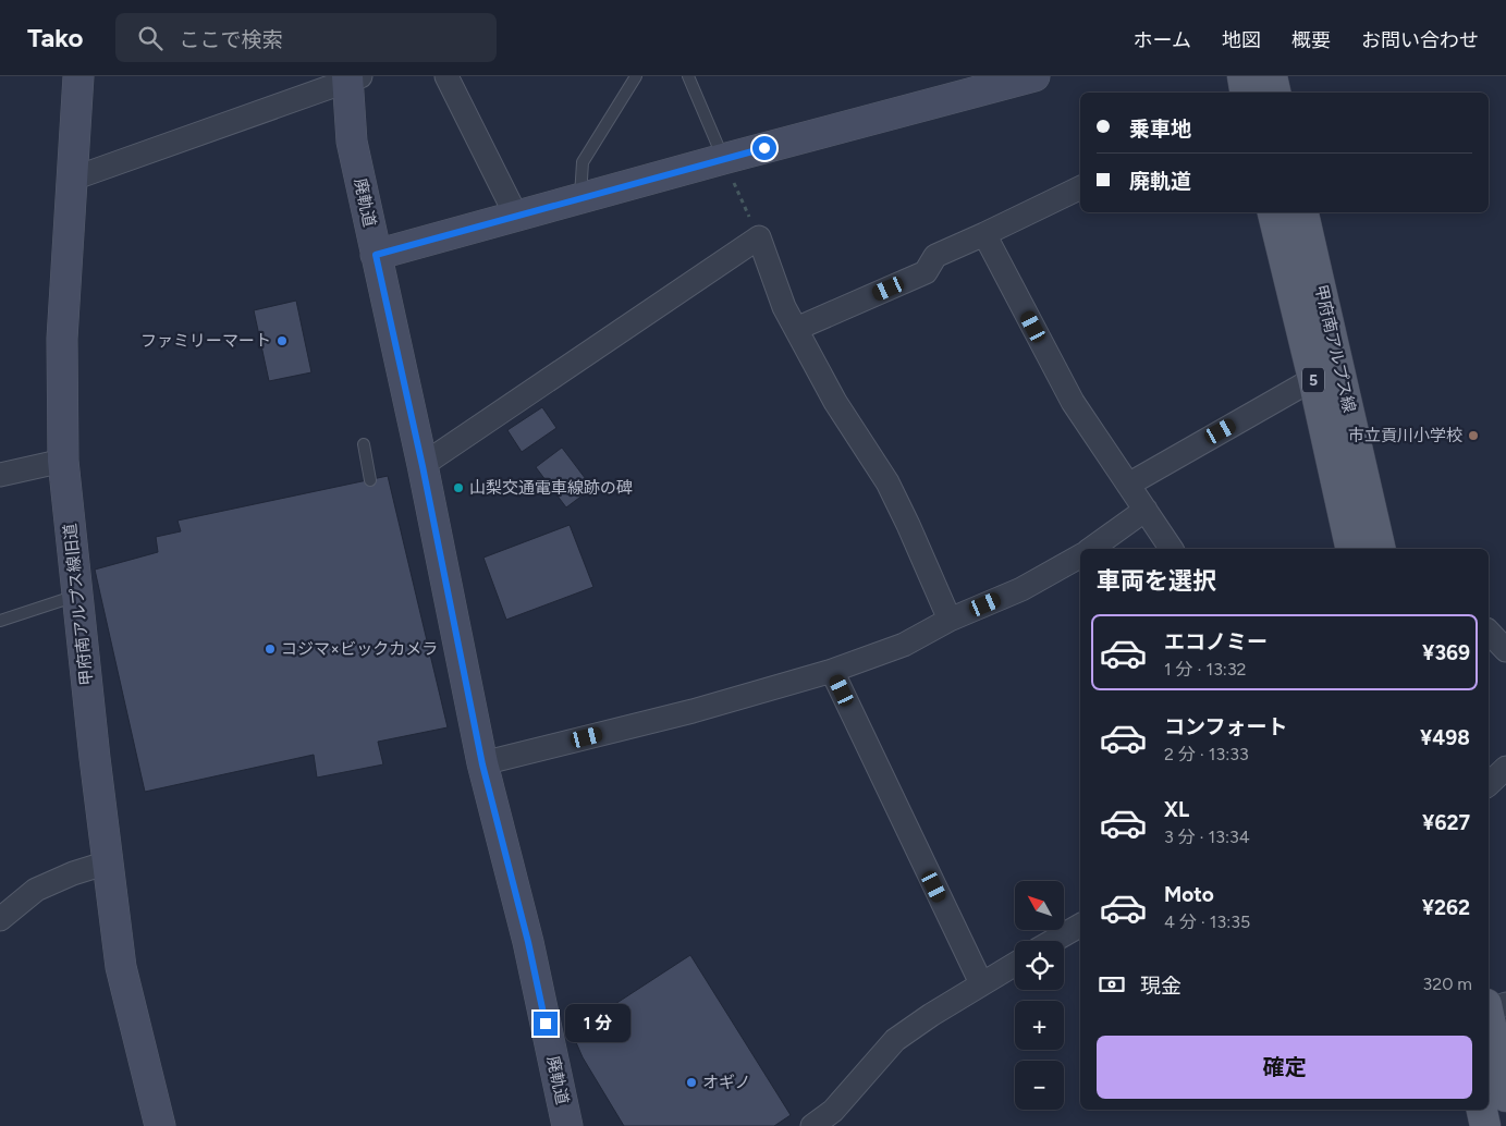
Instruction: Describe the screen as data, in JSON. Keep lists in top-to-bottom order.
{
  "streets": {
    "main road": ["甲府南アルプス線", "5"],
    "street": ["廃軌道", "甲府南アルプス線旧道"]
  },
  "places": [
    "ファミリーマート",
    "市立貢川小学校",
    "山梨交通電車線跡の碑",
    "コジマ×ビックカメラ",
    "オギノ"
  ],
  "north": "top left",
  "page": {
    "header": "Tako",
    "search": "ここで検索",
    "nav": [
      "ホーム",
      "地図",
      "概要",
      "お問い合わせ"
    ],
    "banner": ["乗車地", "廃軌道"],
    "heading": "車両を選択",
    "list": [
      {
        "name": "エコノミー",
        "note": "1 分 · 13:32",
        "value": "¥369"
      },
      {
        "name": "コンフォート",
        "note": "2 分 · 13:33",
        "value": "¥498"
      },
      {
        "name": "XL",
        "note": "3 分 · 13:34",
        "value": "¥627"
      },
      {
        "name": "Moto",
        "note": "4 分 · 13:35",
        "value": "¥262"
      }
    ],
    "map_buttons": ["+", "−"],
    "pay": ["現金", "320 m"],
    "bubble": "1 分",
    "buttons": "確定"
  }
}
